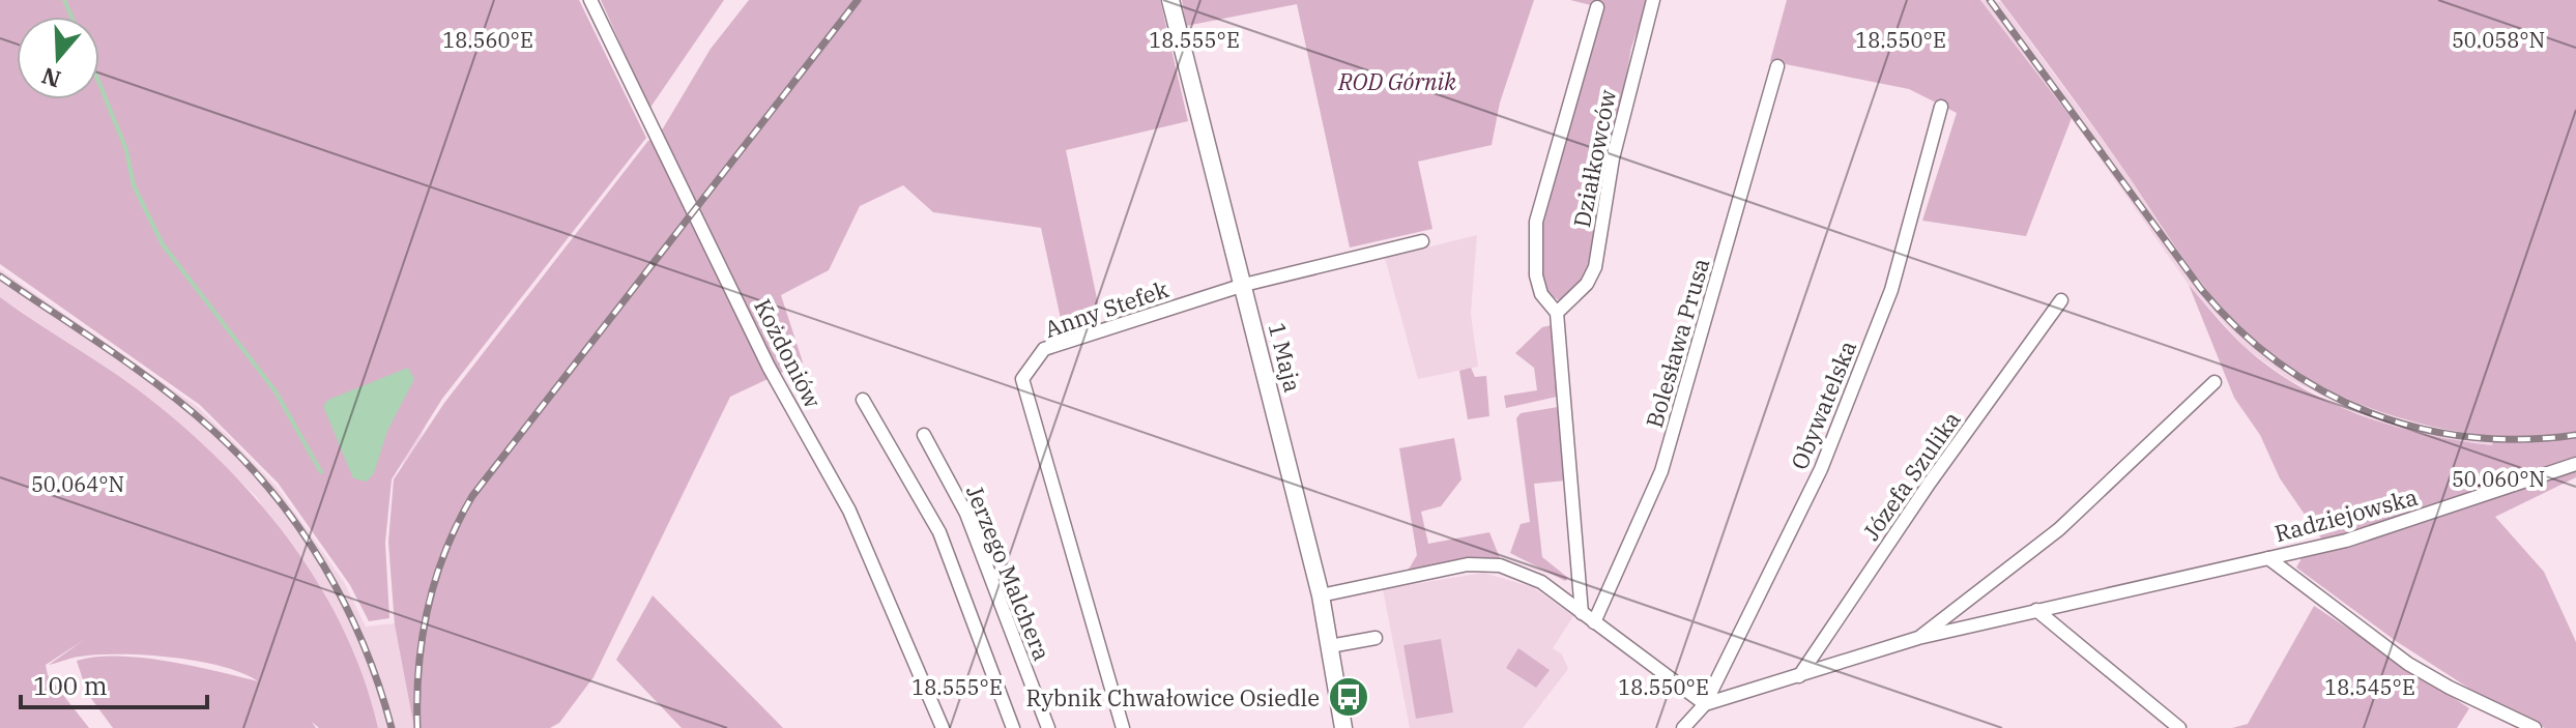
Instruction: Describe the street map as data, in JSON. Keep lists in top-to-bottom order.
{
  "streets": {
    "main road": ["1 Maja"],
    "street": [
      "Działkowców",
      "Anny Stefek",
      "Bolesława Prusa",
      "Kożdoniów",
      "Obywatelska",
      "Józefa Szulika",
      "Radziejowska",
      "Jerzego Malchera"
    ]
  },
  "crossings": [
    ["Anny Stefek", "1 Maja"]
  ],
  "parks": ["ROD Górnik"],
  "places": {
    "bus stop": ["Rybnik Chwałowice Osiedle"]
  },
  "scale_bar": "100 m",
  "north": "bottom",
  "coordinates": [
    "18.560°E",
    "18.555°E",
    "18.550°E",
    "50.058°N",
    "50.060°N",
    "50.064°N",
    "18.545°E"
  ]
}
